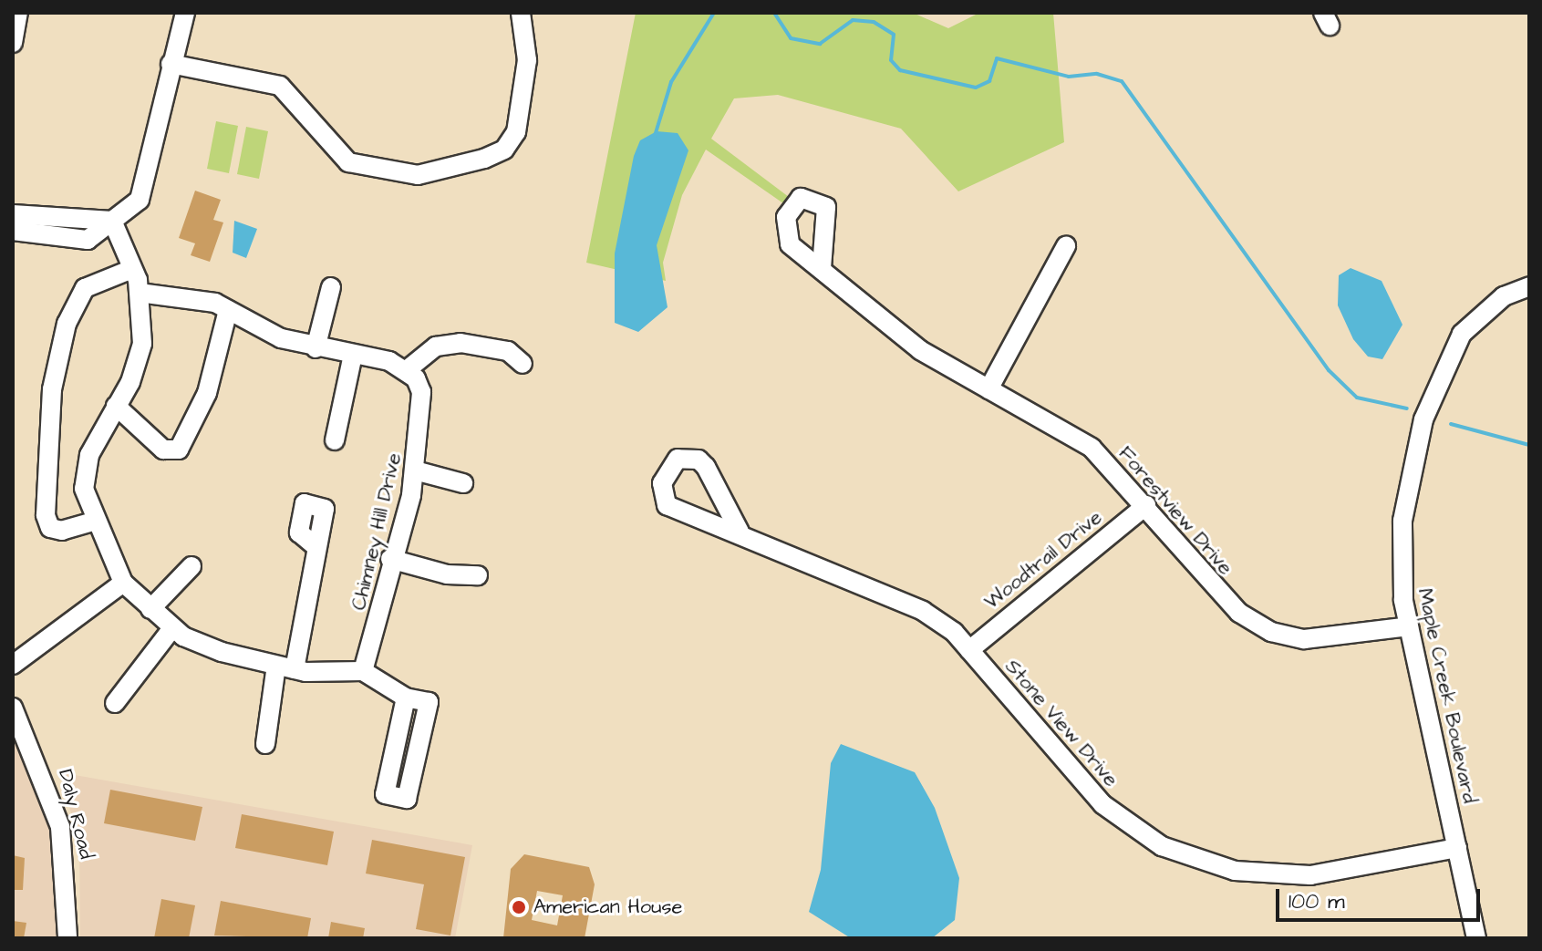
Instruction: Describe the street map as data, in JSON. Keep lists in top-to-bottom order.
{
  "streets": {
    "street": [
      "Forestview Drive",
      "Chimney Hill Drive",
      "Woodtrail Drive",
      "Maple Creek Boulevard",
      "Stone View Drive",
      "Daly Road"
    ]
  },
  "crossings": [
    ["Forestview Drive", "Woodtrail Drive"],
    ["Forestview Drive", "Maple Creek Boulevard"],
    ["Woodtrail Drive", "Stone View Drive"],
    ["Maple Creek Boulevard", "Stone View Drive"]
  ],
  "places": ["American House"],
  "scale_bar": "100 m"
}
